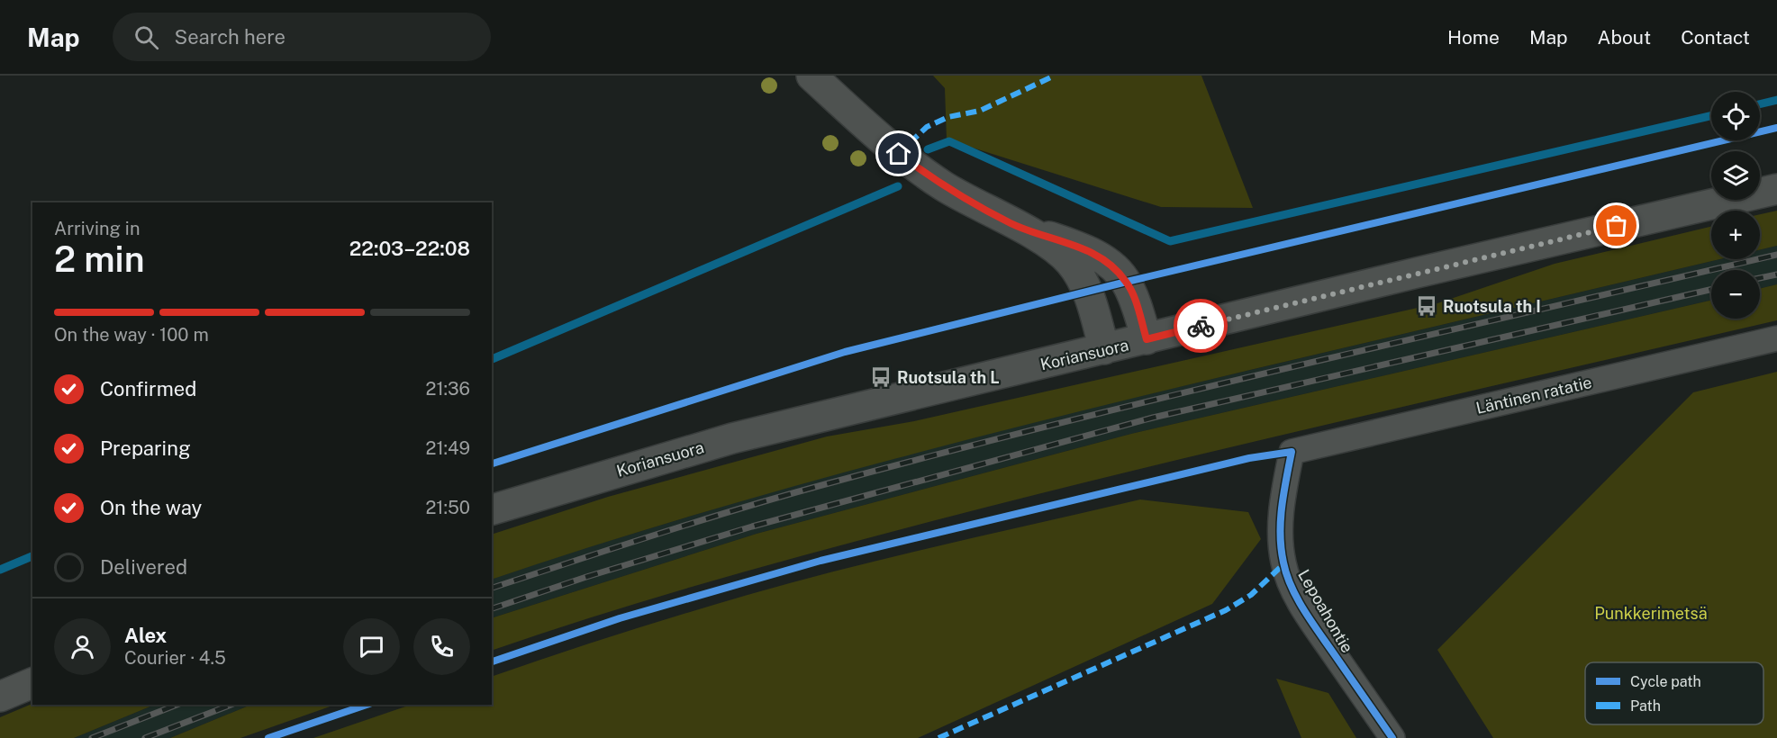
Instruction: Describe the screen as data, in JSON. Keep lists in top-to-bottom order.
{
  "streets": {
    "main road": ["Koriansuora"],
    "street": ["Läntinen ratatie", "Lepoahontie"]
  },
  "crossings": [
    ["Läntinen ratatie", "Lepoahontie"]
  ],
  "parks": ["Punkkerimetsä"],
  "places": {
    "bus stop": ["Ruotsula th I", "Ruotsula th L"]
  },
  "legend": ["Cycle path", "Path"],
  "page": {
    "header": "Map",
    "search": "Search here",
    "nav": [
      "Home",
      "Map",
      "About",
      "Contact"
    ],
    "map_buttons": ["+", "−"],
    "heading": ["2 min", "Arriving in", "22:03–22:08"],
    "panel": ["Alex", "Courier · 4.5"],
    "bar": "On the way · 100 m",
    "list": [
      ["Confirmed", "21:36"],
      ["Preparing", "21:49"],
      ["On the way", "21:50"],
      "Delivered"
    ]
  }
}
